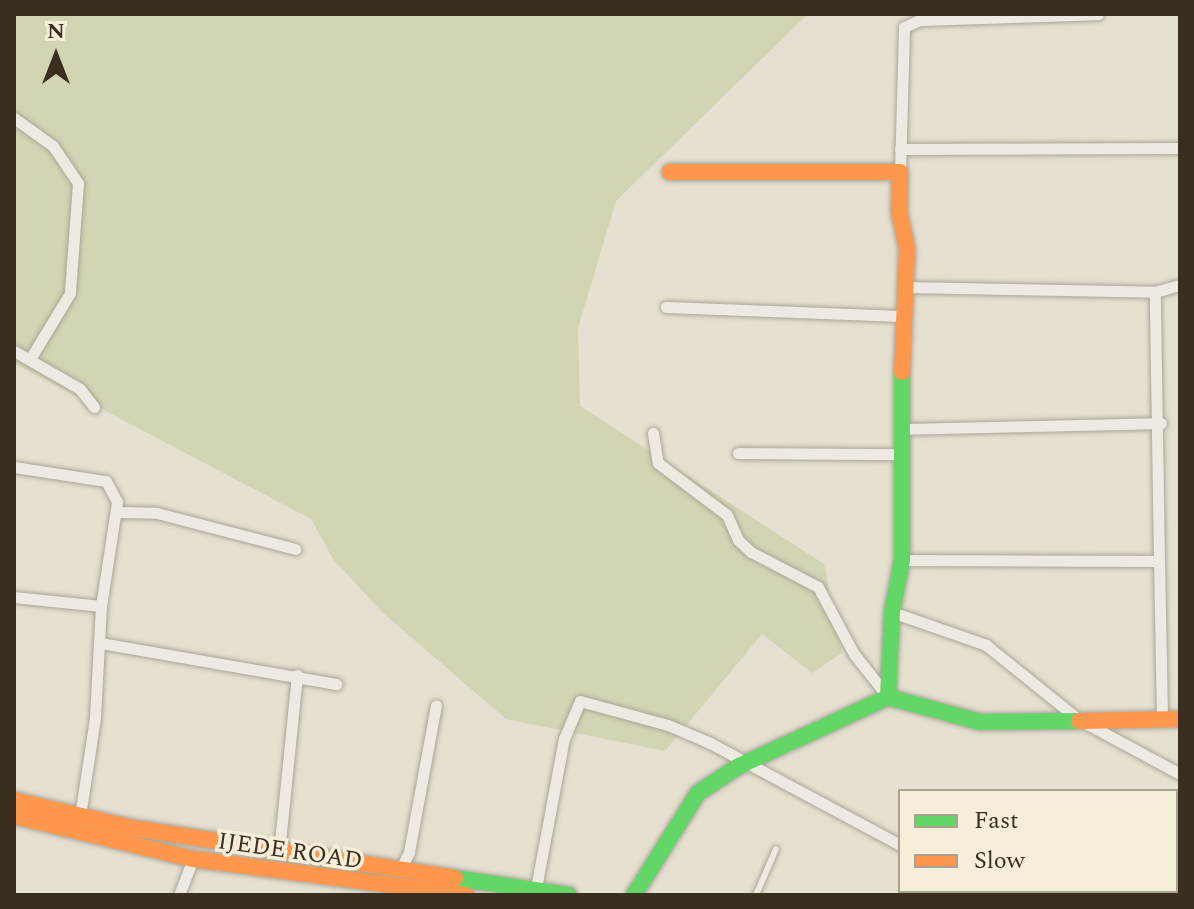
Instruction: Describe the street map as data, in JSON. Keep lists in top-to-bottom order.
{
  "streets": {
    "street": ["IJEDE ROAD"]
  },
  "legend": ["Fast", "Slow"],
  "north": "top"
}
